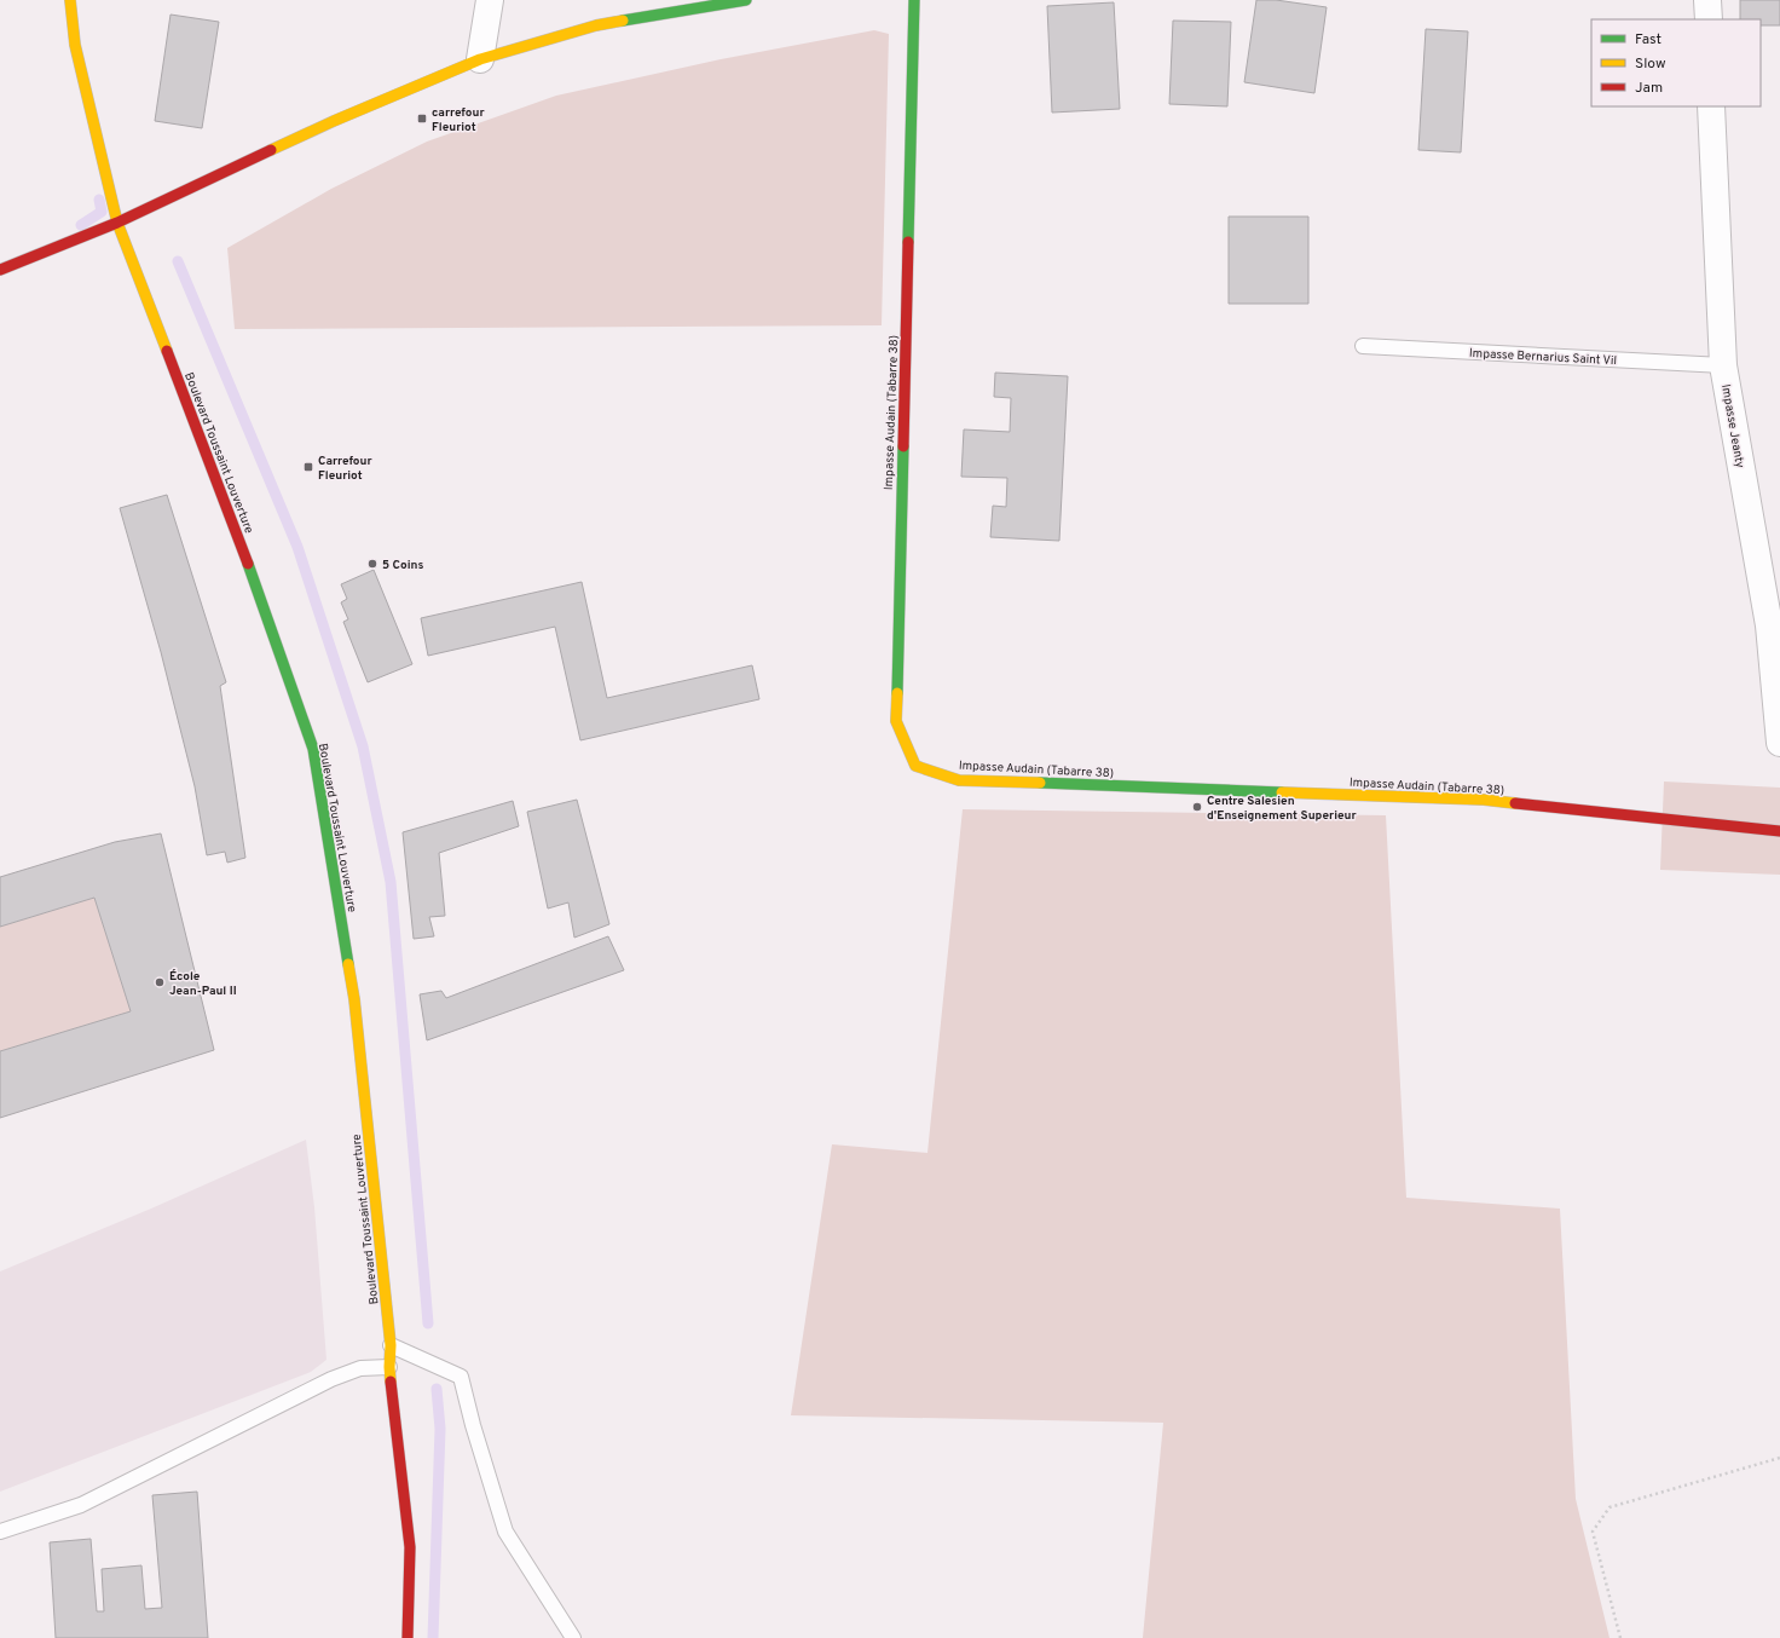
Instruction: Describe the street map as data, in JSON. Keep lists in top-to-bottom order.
{
  "streets": {
    "main road": ["Impasse Audain (Tabarre 38)", "Boulevard Toussaint Louverture"],
    "street": ["Impasse Jeanty"],
    "lane": ["Impasse Bernarius Saint Vil"]
  },
  "crossings": [
    ["Impasse Bernarius Saint Vil", "Impasse Jeanty"]
  ],
  "places": {
    "transit": ["carrefour Fleuriot", "Carrefour Fleuriot"],
    "other": ["5 Coins", "Centre Salesien d'Enseignement Superieur", "École Jean-Paul II"]
  },
  "legend": ["Fast", "Slow", "Jam"]
}
